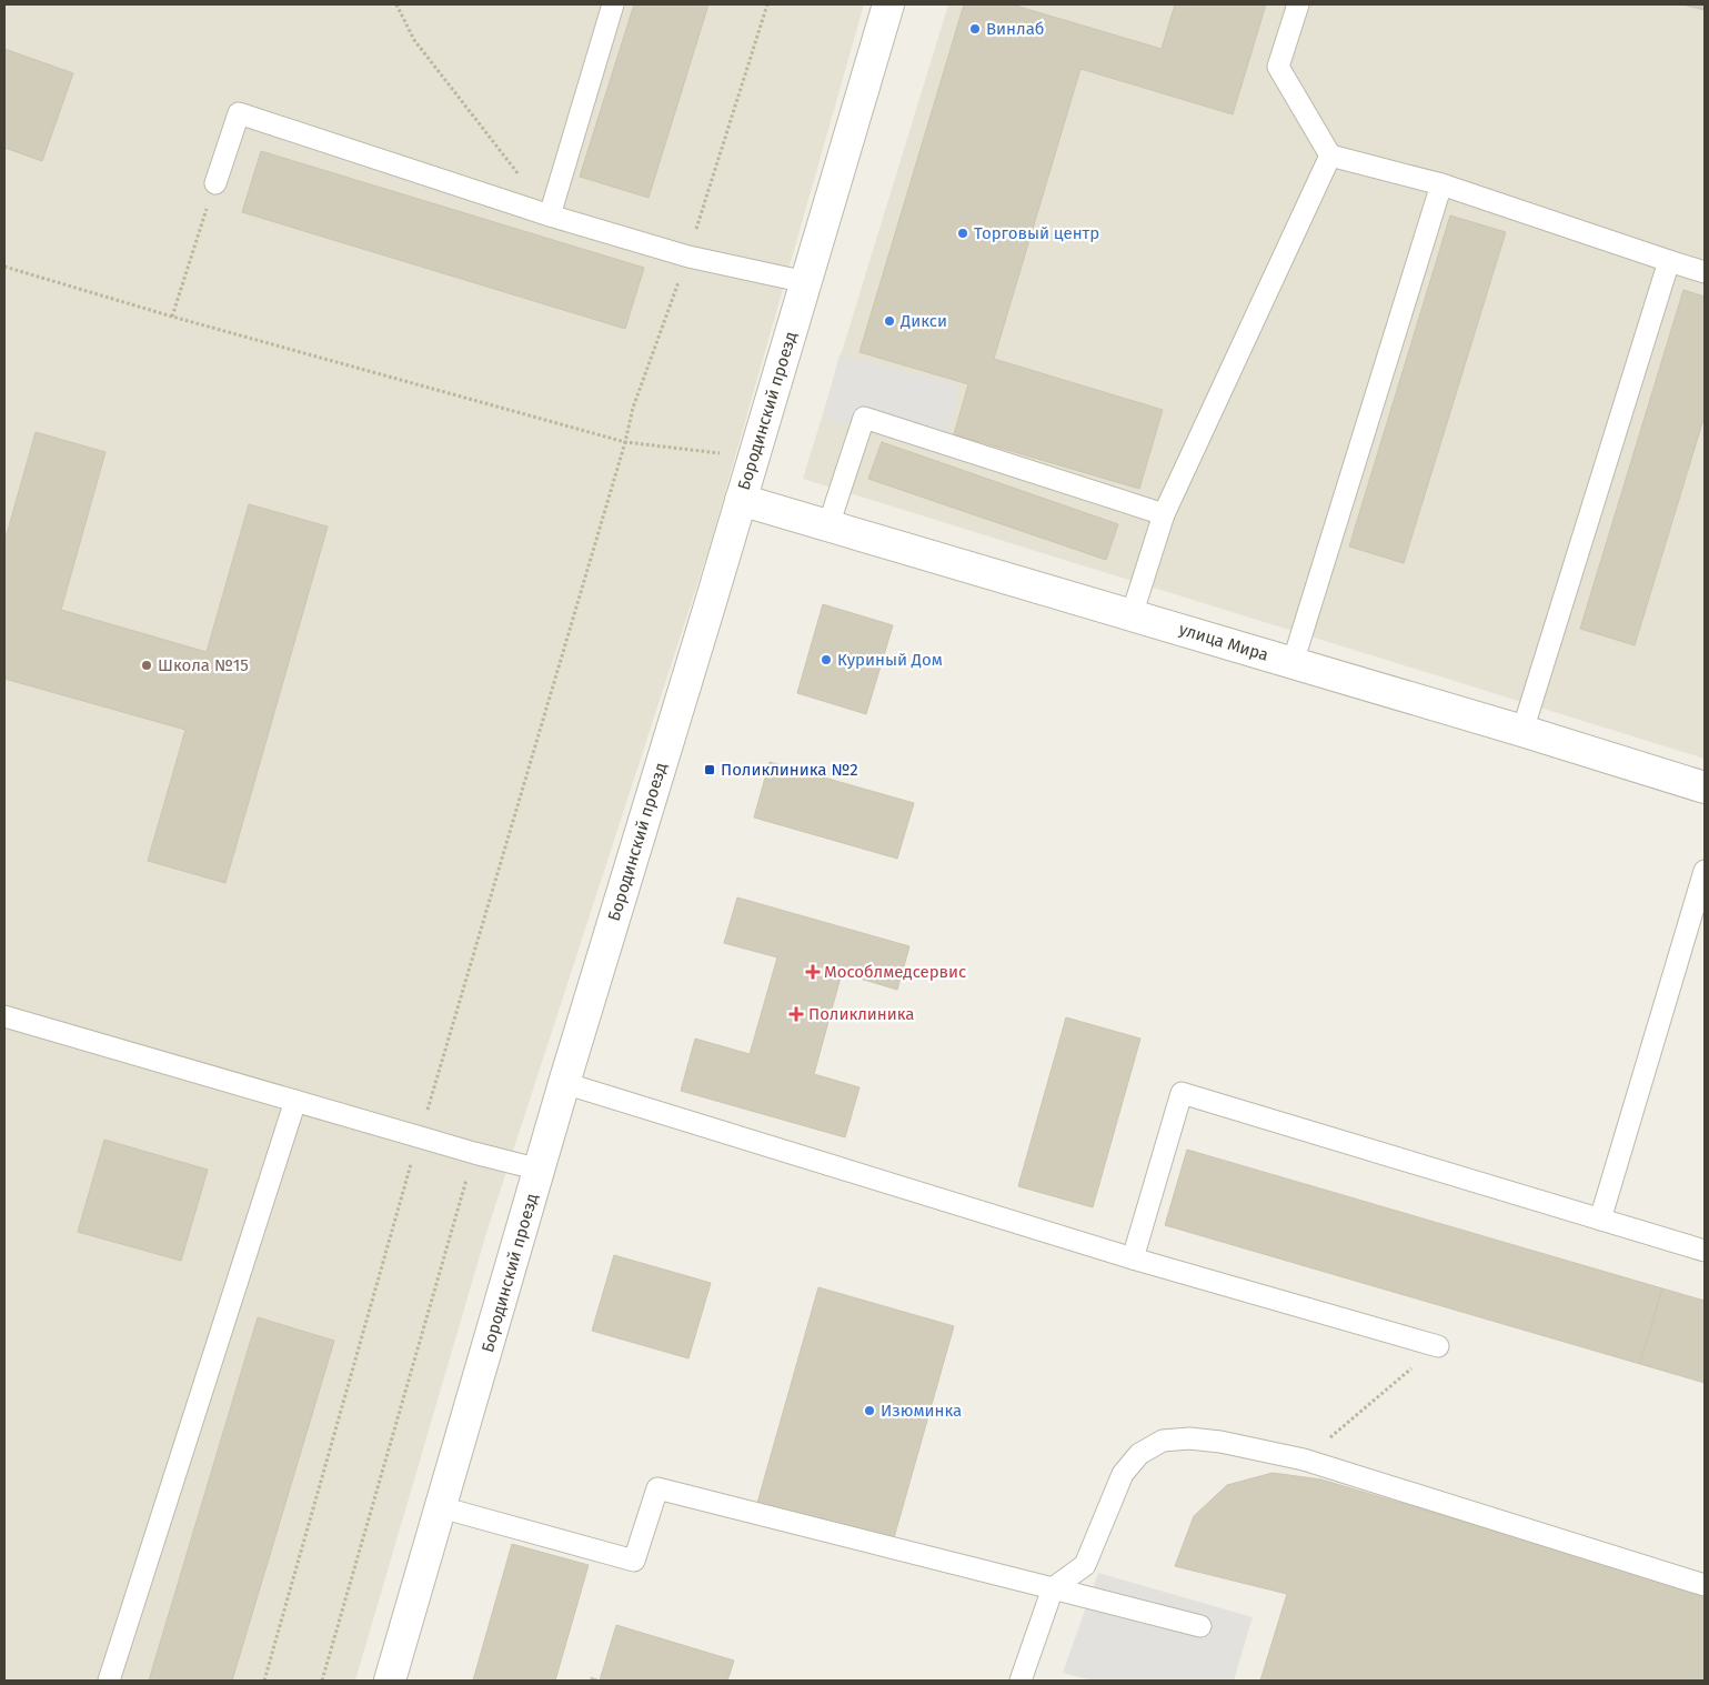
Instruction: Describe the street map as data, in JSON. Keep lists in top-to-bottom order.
{
  "streets": {
    "street": ["Бородинский проезд", "улица Мира"]
  },
  "crossings": [
    ["Бородинский проезд", "улица Мира"]
  ],
  "places": {
    "other": [
      "Винлаб",
      "Торговый центр",
      "Дикси",
      "Куриный Дом",
      "Школа №15",
      "Изюминка"
    ],
    "transit": ["Поликлиника №2"],
    "health": ["Мособлмедсервис", "Поликлиника"]
  }
}
